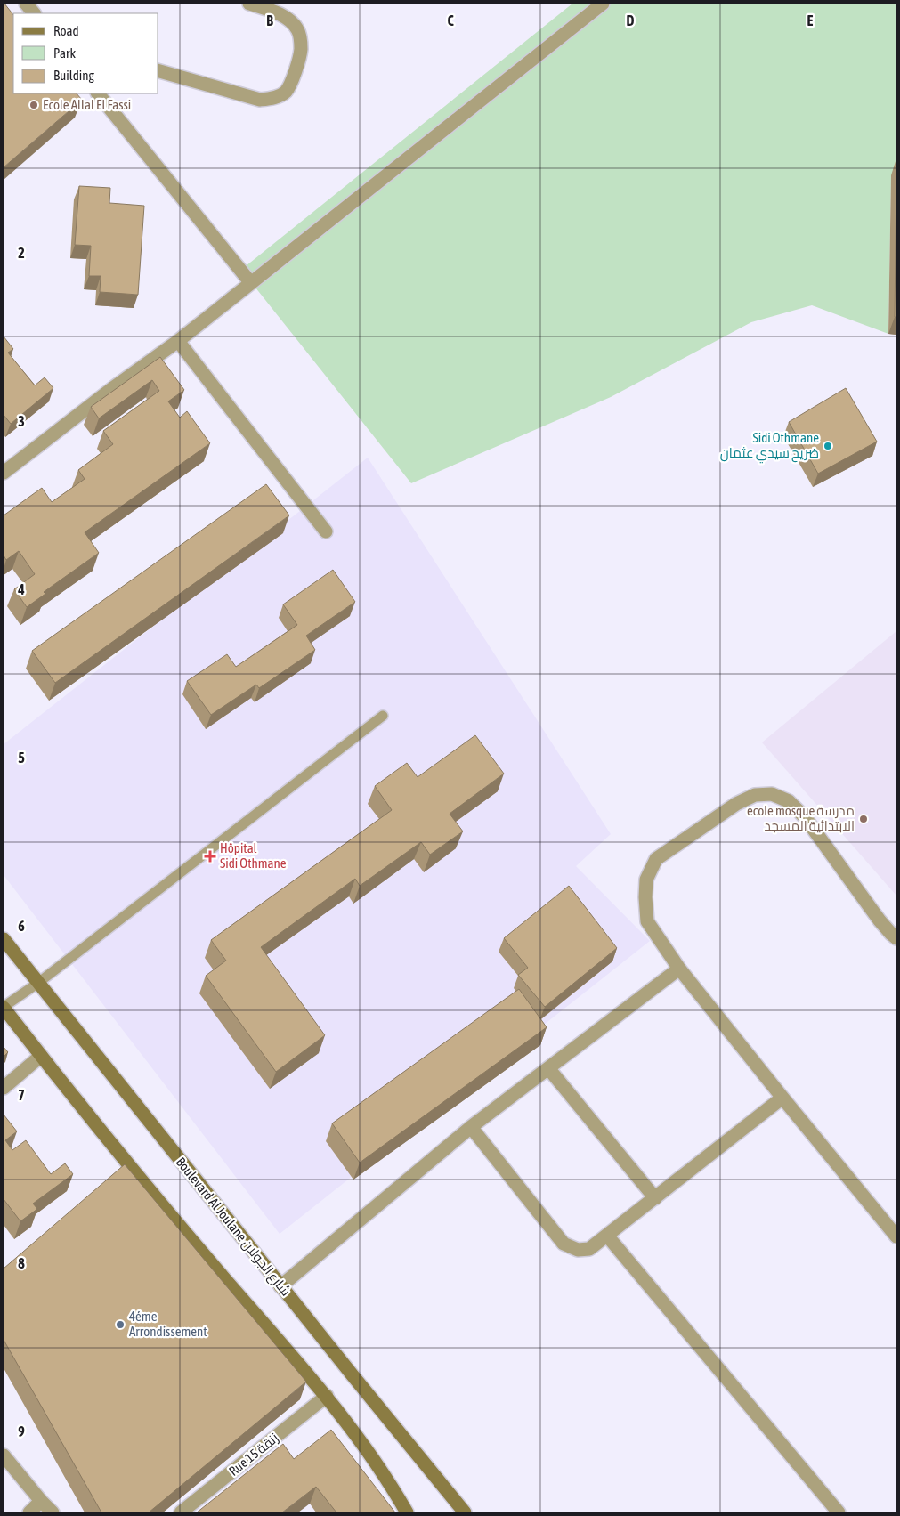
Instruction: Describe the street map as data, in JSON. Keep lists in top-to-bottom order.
{
  "streets": {
    "main road": ["Boulevard Al Joulane شارع الجولان"],
    "street": ["Rue 15 زنقة"]
  },
  "places": {
    "other": [
      "Ecole Allal El Fassi",
      "Sidi Othmane ضريح سيدي عثمان",
      "ecole mosque مدرسة الابتدائية المسجد",
      "4éme Arrondissement"
    ],
    "health": ["Hôpital Sidi Othmane"]
  },
  "legend": ["Road", "Park", "Building"],
  "grid": {
    "columns": [
      "B",
      "C",
      "D",
      "E"
    ],
    "rows": [
      "2",
      "3",
      "4",
      "5",
      "6",
      "7",
      "8",
      "9"
    ]
  }
}
